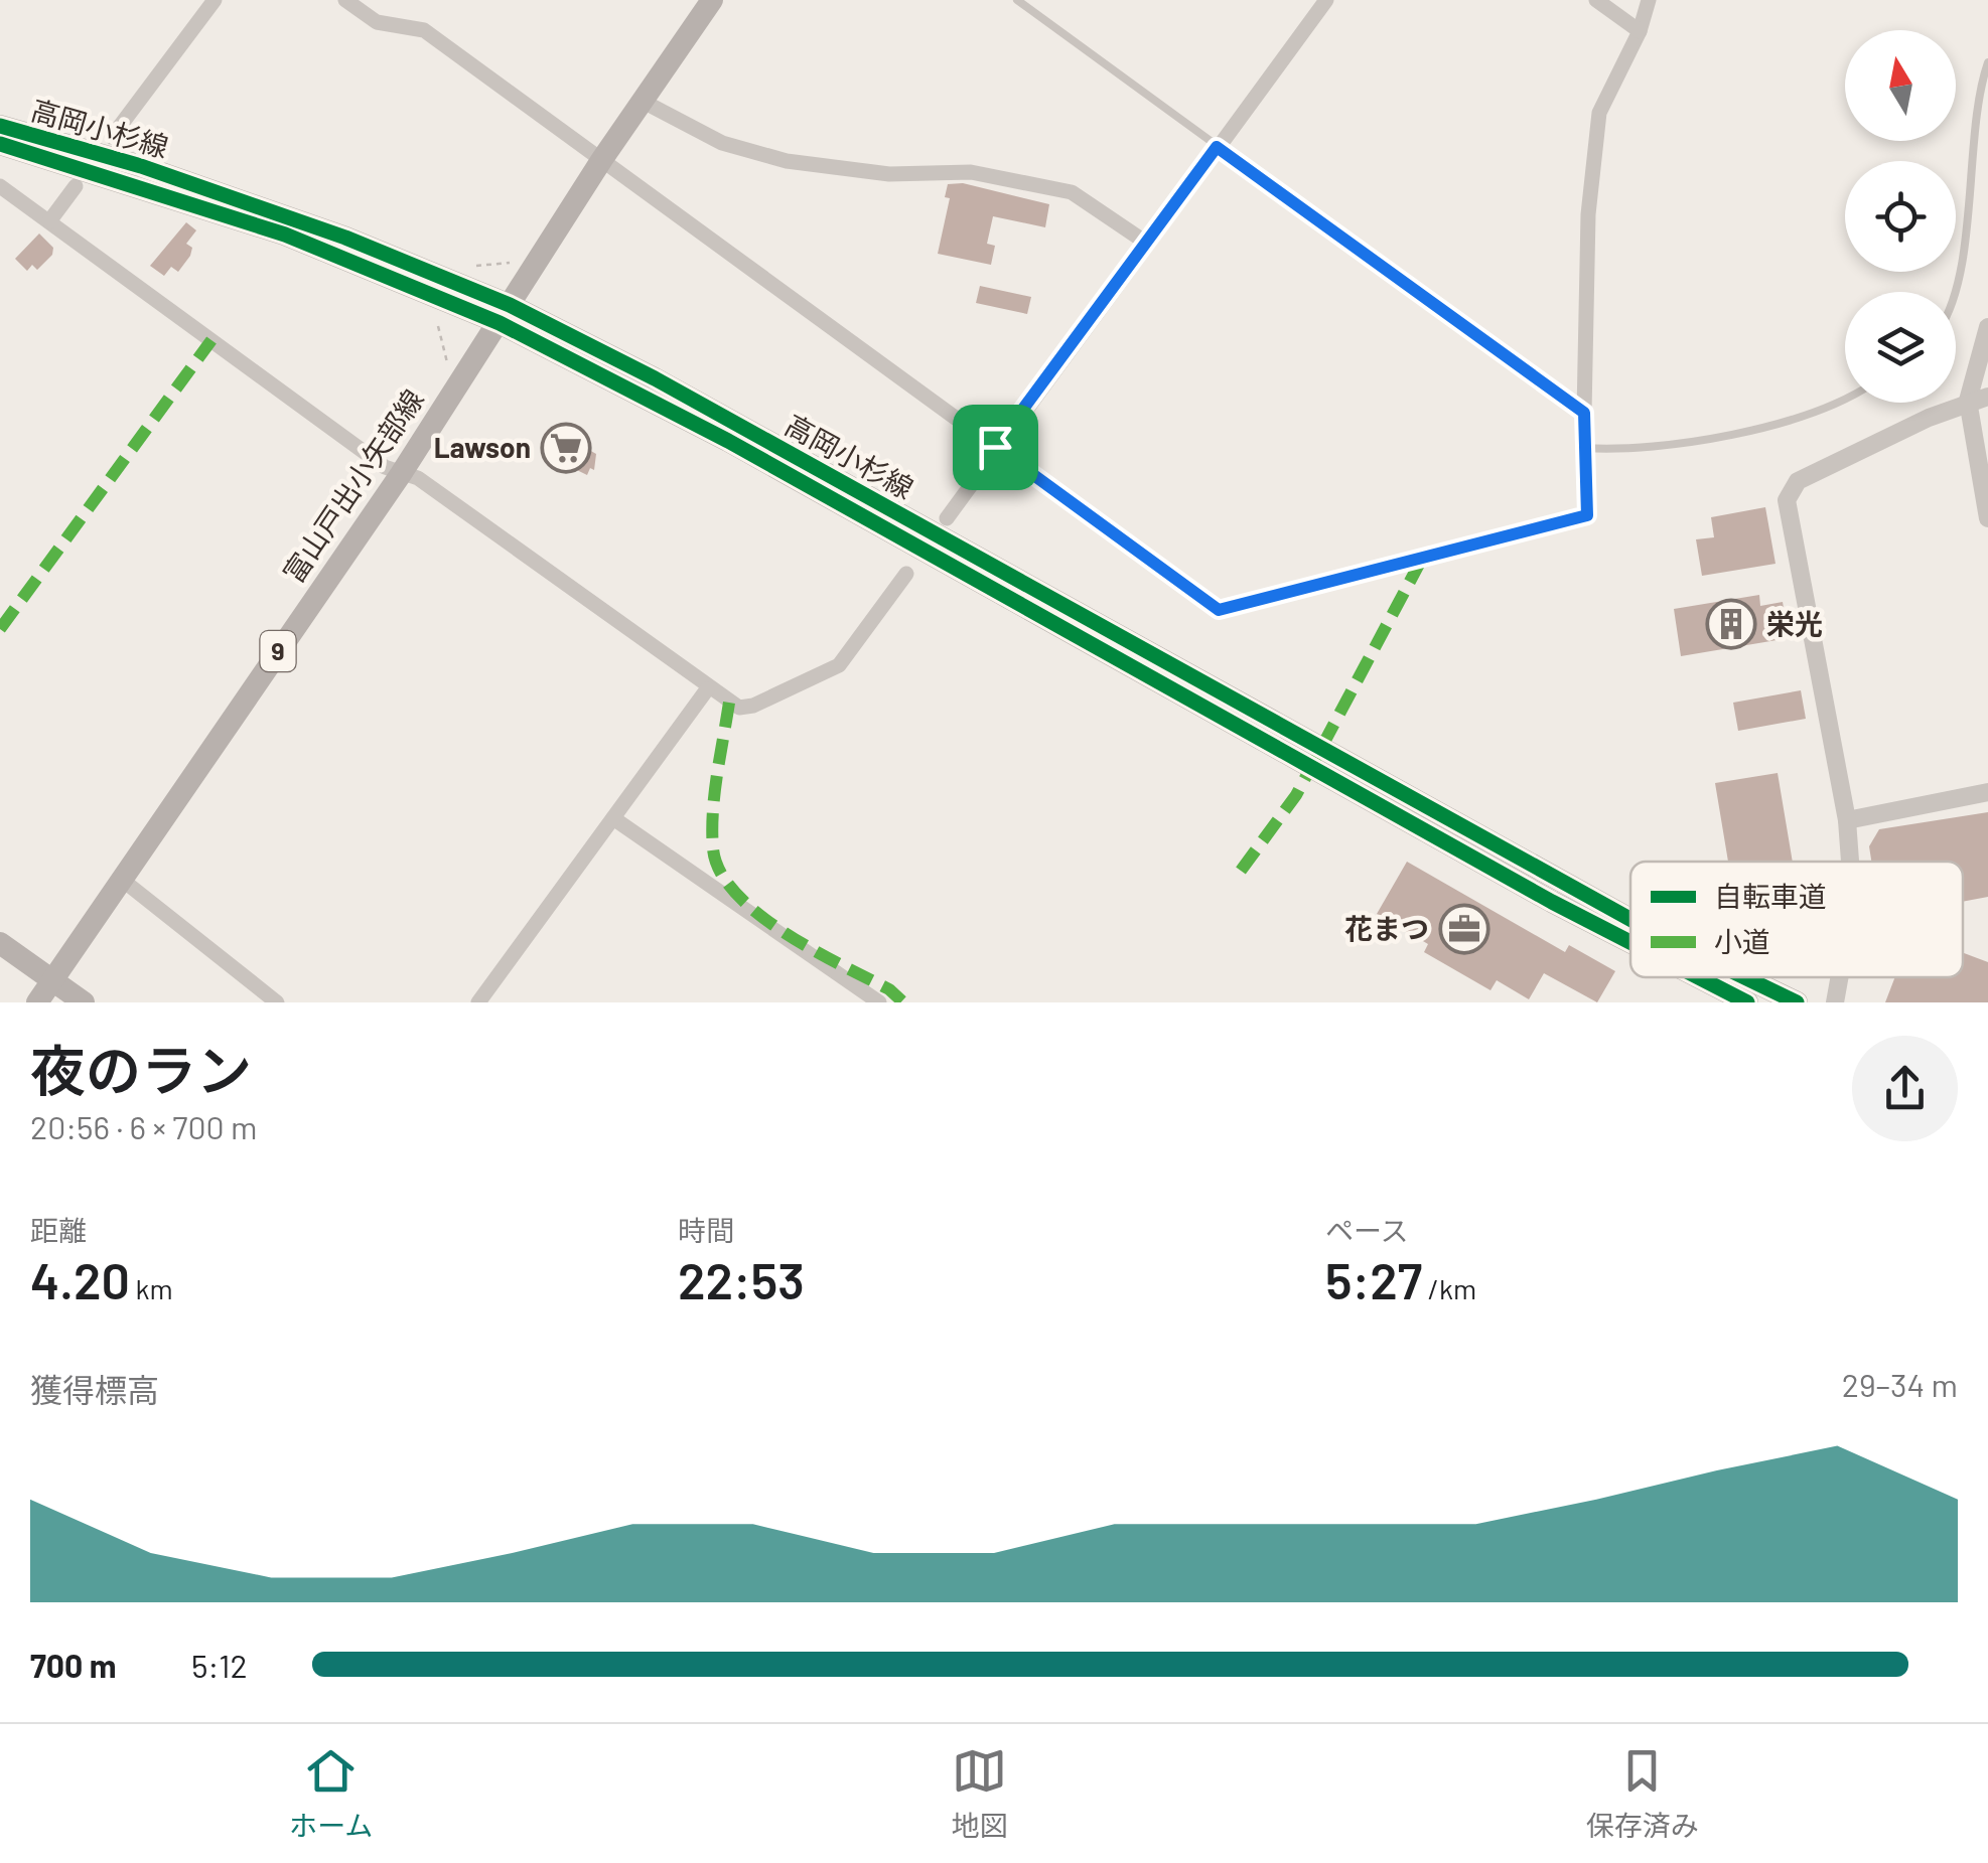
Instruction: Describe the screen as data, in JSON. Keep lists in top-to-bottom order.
{
  "streets": {
    "main road": ["高岡小杉線", "富山戸出小矢部線", "9"]
  },
  "crossings": [
    ["高岡小杉線", "富山戸出小矢部線"]
  ],
  "places": {
    "supermarket": ["Lawson"],
    "building": ["栄光"],
    "office": ["花まつ"]
  },
  "legend": ["自転車道", "小道"],
  "north": "top",
  "page": {
    "heading": ["夜のラン", "20:56 · 6 × 700 m"],
    "stats": [
      ["距離", "4.20 km"],
      ["時間", "22:53"],
      ["ペース", "5:27 /km"]
    ],
    "chart": ["獲得標高", "29–34 m"],
    "list": [
      {
        "name": "700 m",
        "note": "5:12"
      }
    ],
    "tabs": ["ホーム", "地図", "保存済み"]
  }
}
